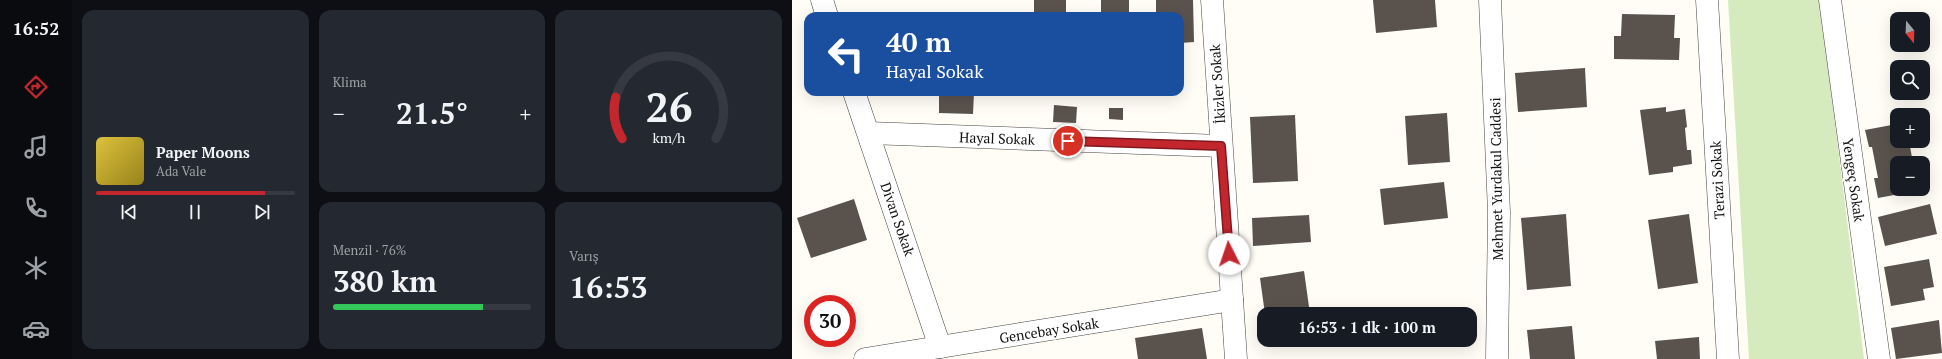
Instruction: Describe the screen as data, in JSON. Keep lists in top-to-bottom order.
{
  "streets": {
    "street": [
      "İkizler Sokak",
      "Hayal Sokak",
      "Mehmet Yurdakul Caddesi",
      "Terazi Sokak",
      "Yengeç Sokak",
      "Divan Sokak",
      "Gencebay Sokak"
    ]
  },
  "crossings": [
    ["İkizler Sokak", "Hayal Sokak"],
    ["İkizler Sokak", "Gencebay Sokak"],
    ["Hayal Sokak", "Divan Sokak"],
    ["Divan Sokak", "Gencebay Sokak"]
  ],
  "north": "bottom",
  "page": {
    "tabs": "16:52",
    "tile": [
      "Klima",
      ["Menzil · 76%", "380 km"],
      ["Varış", "16:53"]
    ],
    "map_buttons": ["+", "−"],
    "turn": ["40 m", "Hayal Sokak"],
    "heat": ["−", "21.5°", "+"],
    "song": ["Paper Moons", "Ada Vale"],
    "limit": "30",
    "trip": "16:53 · 1 dk · 100 m",
    "gauge": ["26", "km/h"]
  }
}
